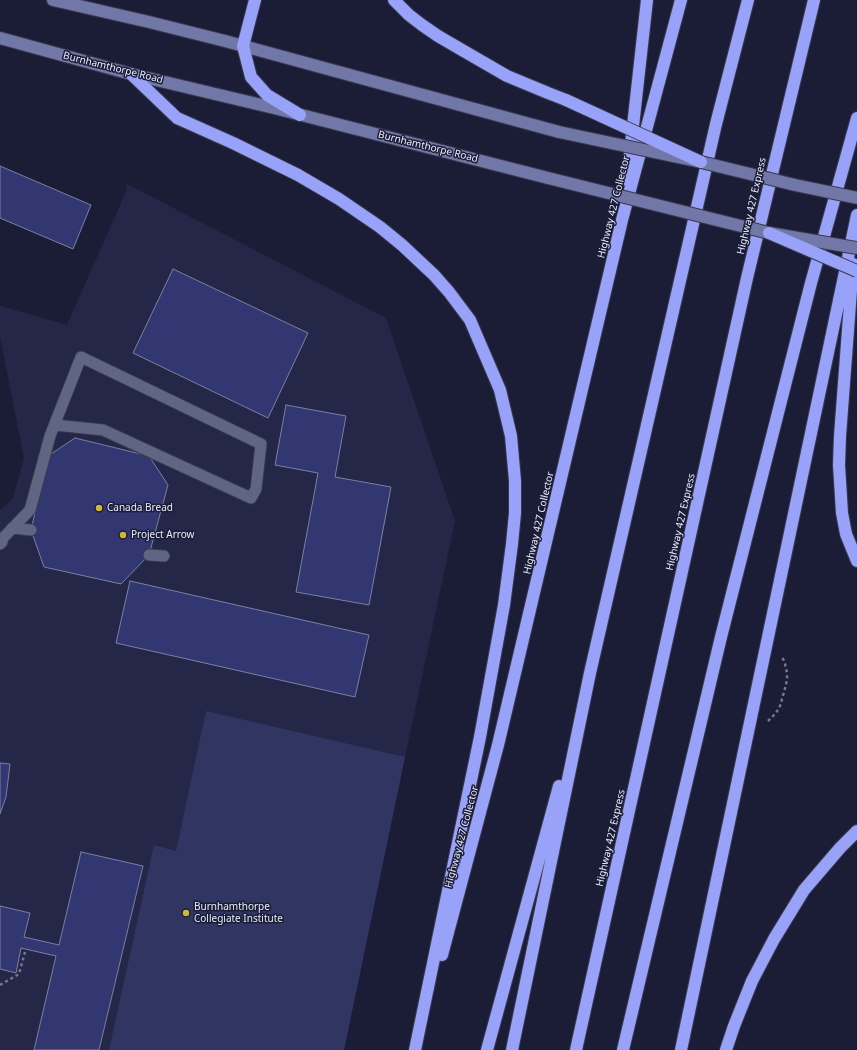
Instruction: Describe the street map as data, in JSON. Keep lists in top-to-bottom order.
{
  "streets": {
    "highway": ["Highway 427 Express", "Highway 427 Collector"],
    "main road": ["Burnhamthorpe Road"]
  },
  "places": ["Canada Bread", "Project Arrow", "Burnhamthorpe Collegiate Institute"]
}
